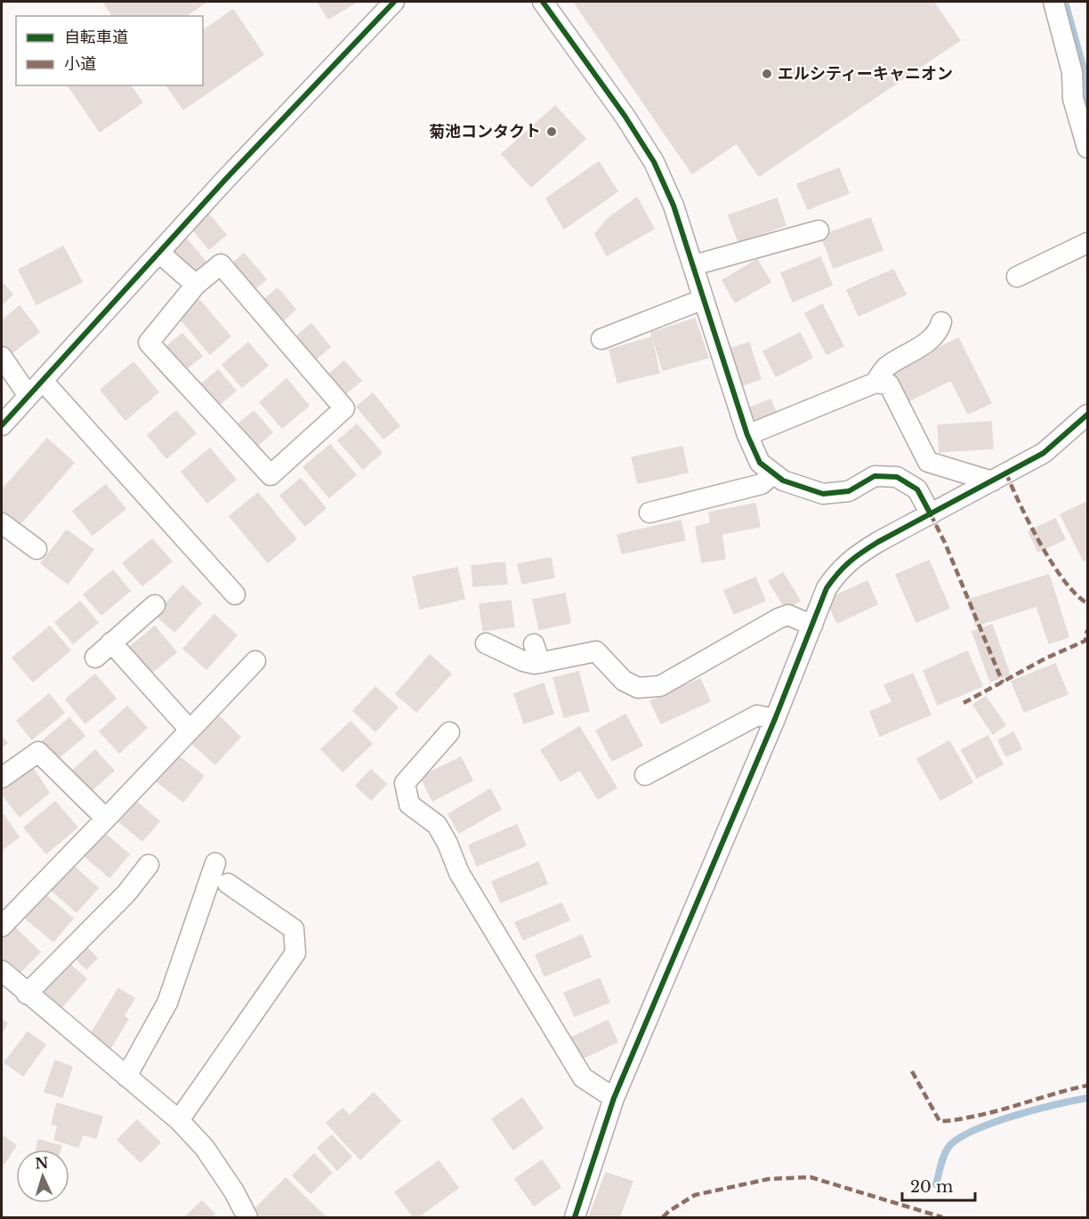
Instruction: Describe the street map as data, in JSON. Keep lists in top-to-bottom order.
{
  "places": ["エルシティーキャニオン", "菊池コンタクト"],
  "legend": ["自転車道", "小道"],
  "scale_bar": "20 m",
  "north": "top"
}
